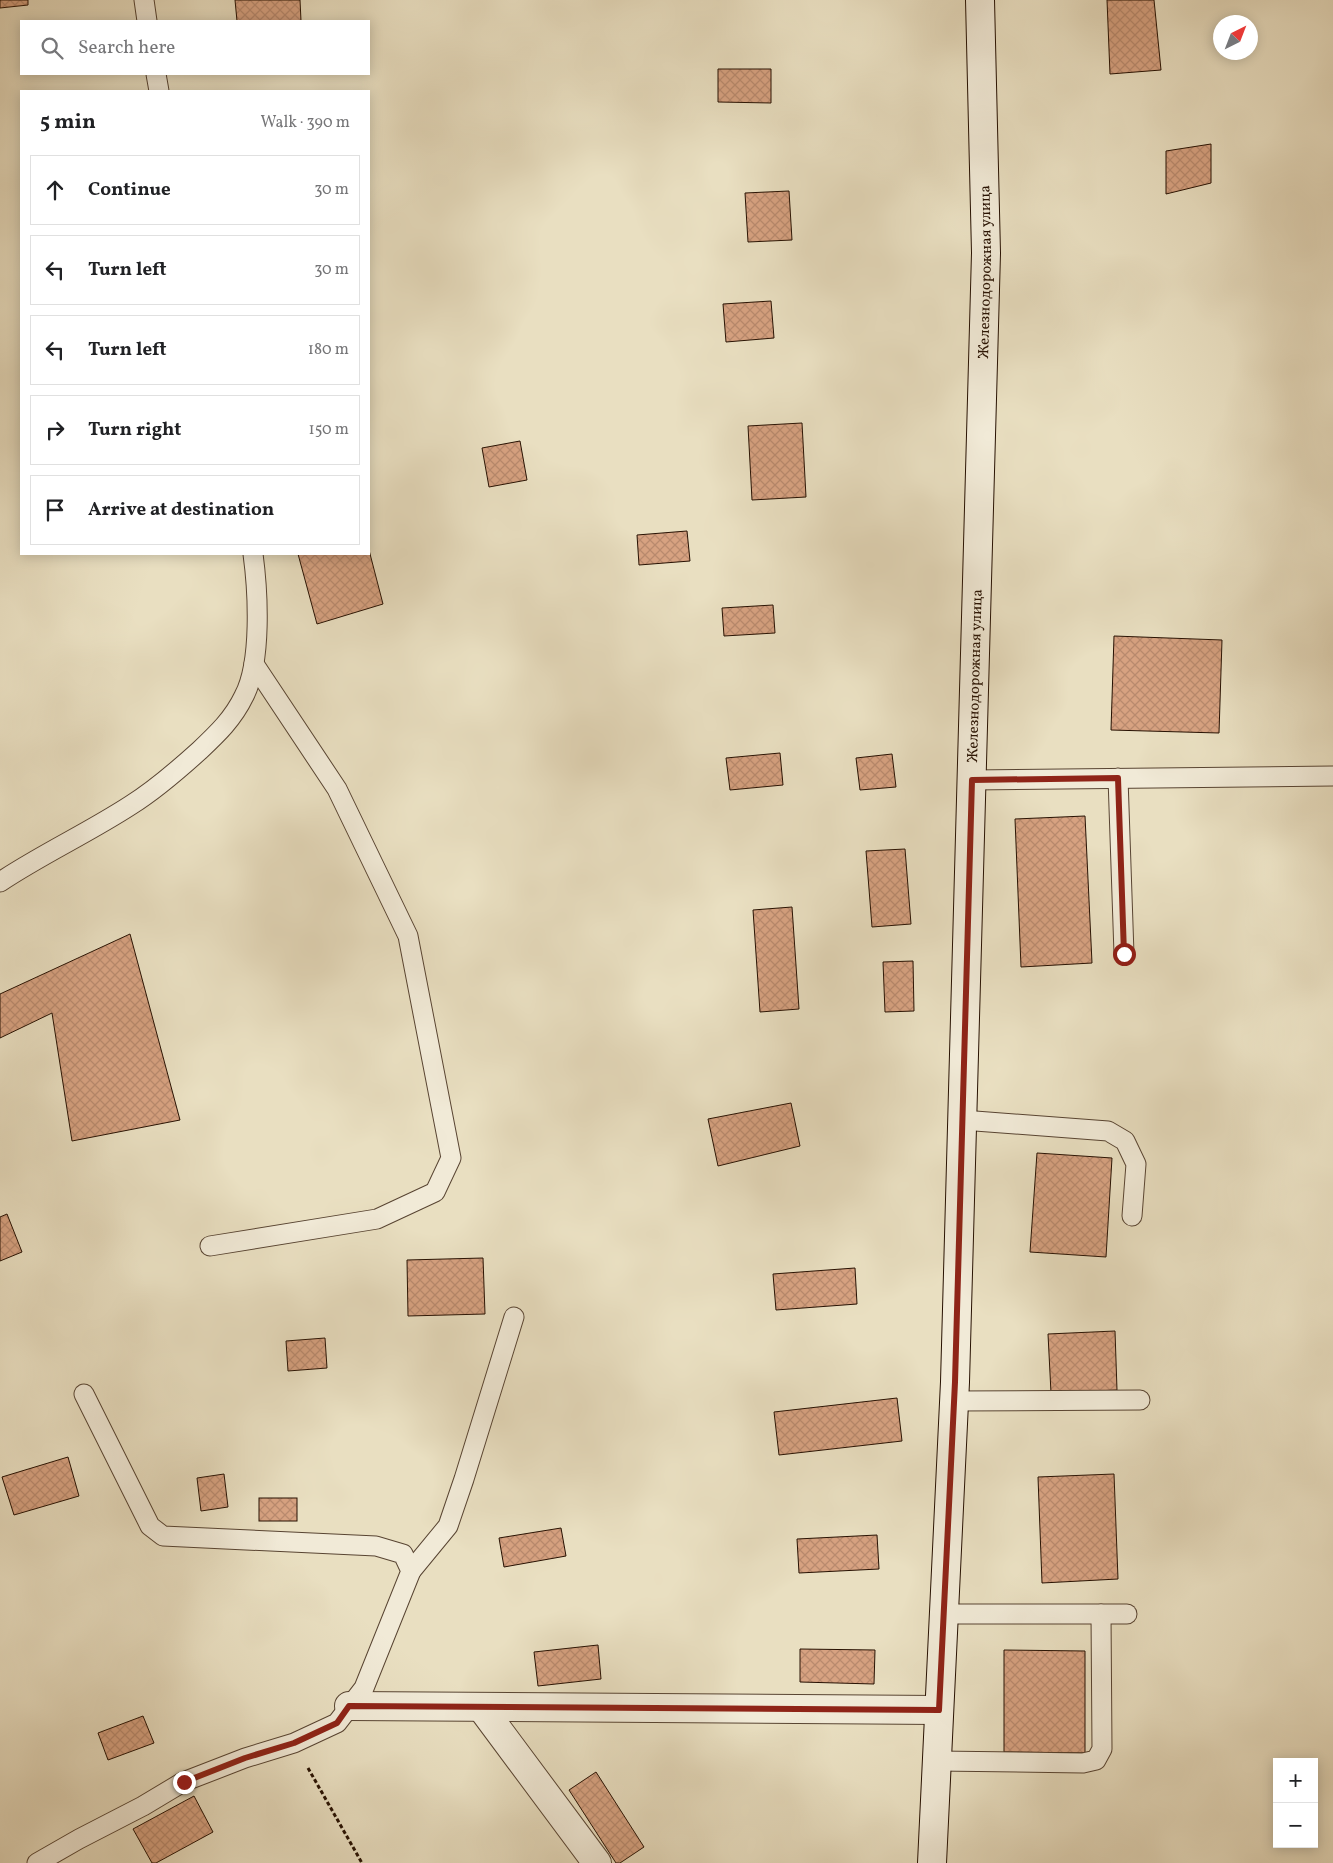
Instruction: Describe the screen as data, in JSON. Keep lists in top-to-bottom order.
{
  "streets": {
    "street": ["Железнодорожная улица"]
  },
  "north": "top right",
  "page": {
    "search": "Search here",
    "heading": ["5 min", "Walk · 390 m"],
    "list": [
      ["Continue", "30 m"],
      ["Turn left", "30 m"],
      ["Turn left", "180 m"],
      ["Turn right", "150 m"],
      "Arrive at destination"
    ],
    "map_buttons": ["+", "−"]
  }
}
